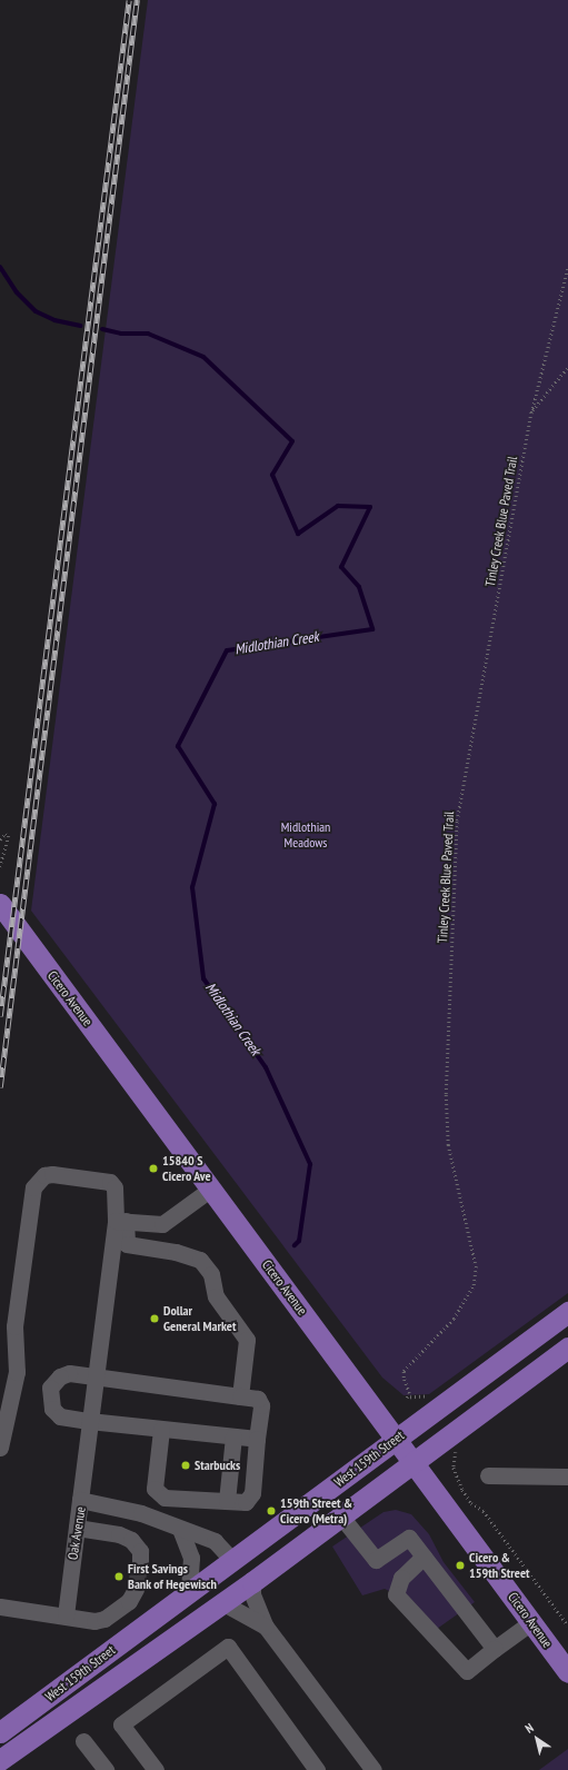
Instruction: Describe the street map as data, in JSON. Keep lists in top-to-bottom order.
{
  "streets": {
    "main road": ["Cicero Avenue", "West 159th Street"],
    "street": ["Oak Avenue"],
    "path": ["Tinley Creek Blue Paved Trail"]
  },
  "crossings": [
    ["Cicero Avenue", "West 159th Street"],
    ["West 159th Street", "Oak Avenue"]
  ],
  "water": ["Midlothian Creek"],
  "parks": ["Midlothian Meadows"],
  "places": [
    "15840 S Cicero Ave",
    "Dollar General Market",
    "Starbucks",
    "159th Street & Cicero (Metra)",
    "Cicero & 159th Street",
    "First Savings Bank of Hegewisch"
  ],
  "north": "top left"
}
